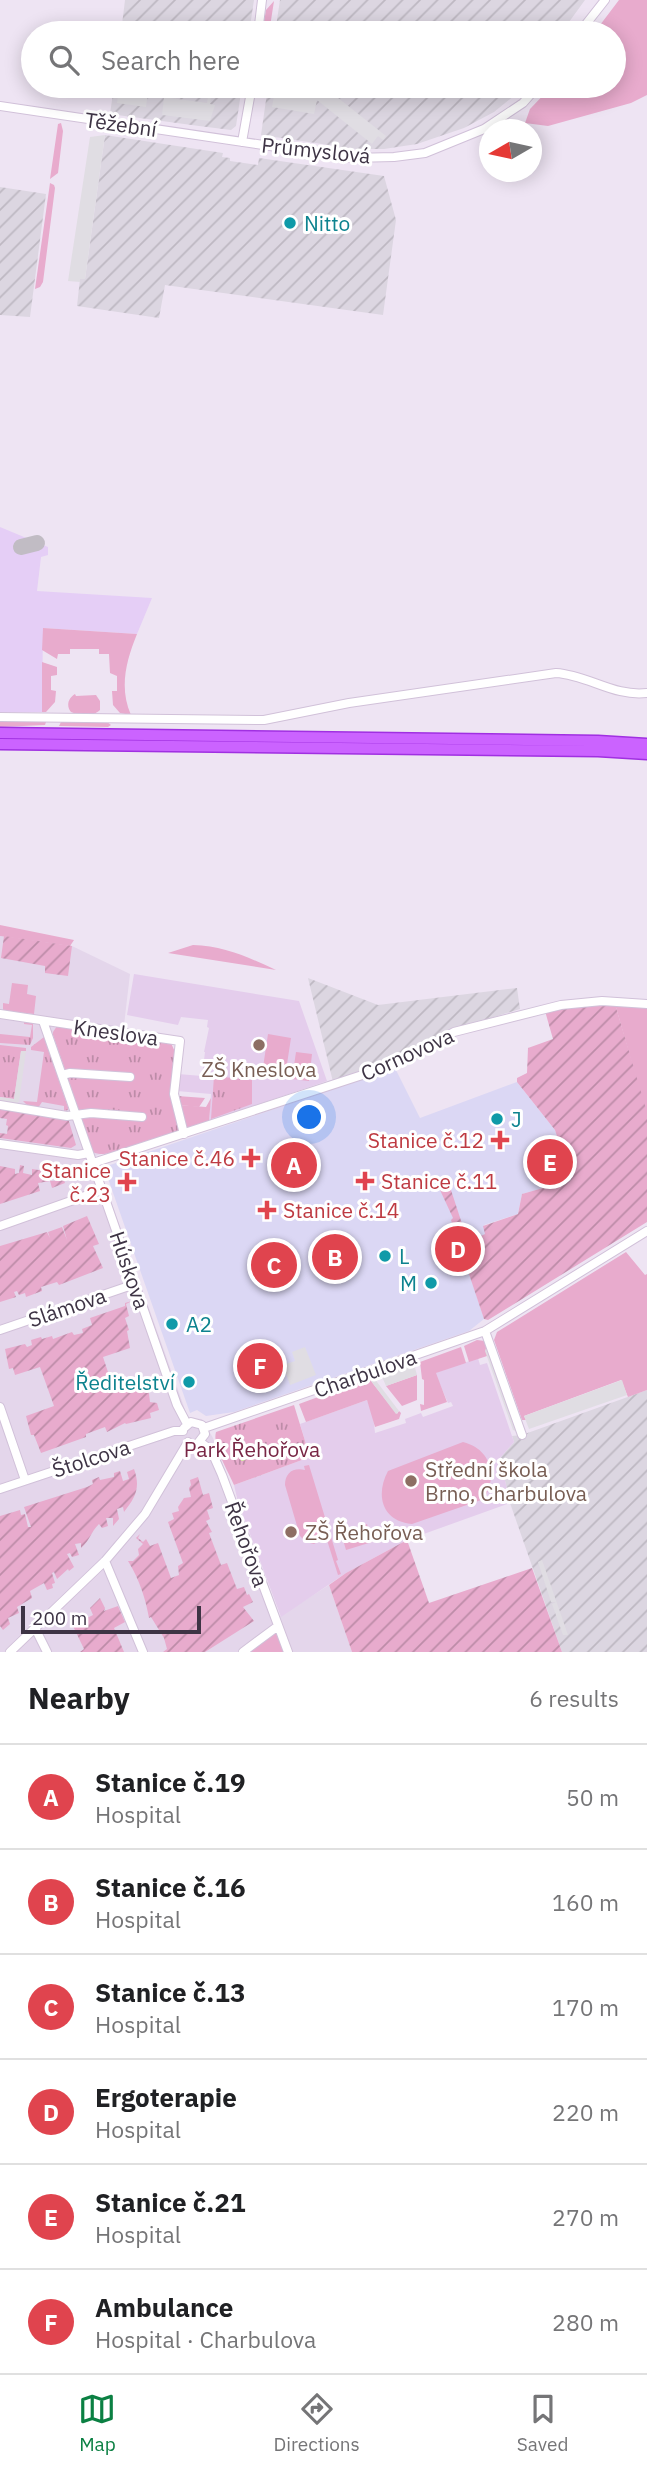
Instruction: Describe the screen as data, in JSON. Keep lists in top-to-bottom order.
{
  "streets": {
    "street": [
      "Těžební",
      "Průmyslová",
      "Kneslova",
      "Cornovova",
      "Húskova",
      "Slámova",
      "Charbulova",
      "Štolcova",
      "Řehořova"
    ]
  },
  "crossings": [
    ["Těžební", "Průmyslová"],
    ["Kneslova", "Cornovova"],
    ["Kneslova", "Húskova"],
    ["Cornovova", "Húskova"],
    ["Húskova", "Slámova"],
    ["Húskova", "Charbulova"],
    ["Húskova", "Štolcova"],
    ["Húskova", "Řehořova"],
    ["Charbulova", "Štolcova"],
    ["Charbulova", "Řehořova"],
    ["Štolcova", "Řehořova"]
  ],
  "parks": ["Park Řehořova"],
  "places": {
    "other": [
      "Nitto",
      "ZŠ Kneslova",
      "J",
      "L",
      "M",
      "A2",
      "Ředitelství",
      "Střední škola Brno, Charbulova",
      "ZŠ Řehořova"
    ],
    "health": [
      "Stanice č.12",
      "Stanice č.46",
      "Stanice č.11",
      "Stanice č.23",
      "Stanice č.14"
    ]
  },
  "scale_bar": "200 m",
  "north": "left",
  "page": {
    "search": "Search here",
    "pins": [
      "E",
      "A",
      "D",
      "B",
      "C",
      "F"
    ],
    "scale": "200 m",
    "heading": ["Nearby", "6 results"],
    "list": [
      {
        "mark": "A",
        "name": "Stanice č.19",
        "note": "Hospital",
        "value": "50 m"
      },
      {
        "mark": "B",
        "name": "Stanice č.16",
        "note": "Hospital",
        "value": "160 m"
      },
      {
        "mark": "C",
        "name": "Stanice č.13",
        "note": "Hospital",
        "value": "170 m"
      },
      {
        "mark": "D",
        "name": "Ergoterapie",
        "note": "Hospital",
        "value": "220 m"
      },
      {
        "mark": "E",
        "name": "Stanice č.21",
        "note": "Hospital",
        "value": "270 m"
      },
      {
        "mark": "F",
        "name": "Ambulance",
        "note": "Hospital · Charbulova",
        "value": "280 m"
      }
    ],
    "nav": ["Map", "Directions", "Saved"]
  }
}
